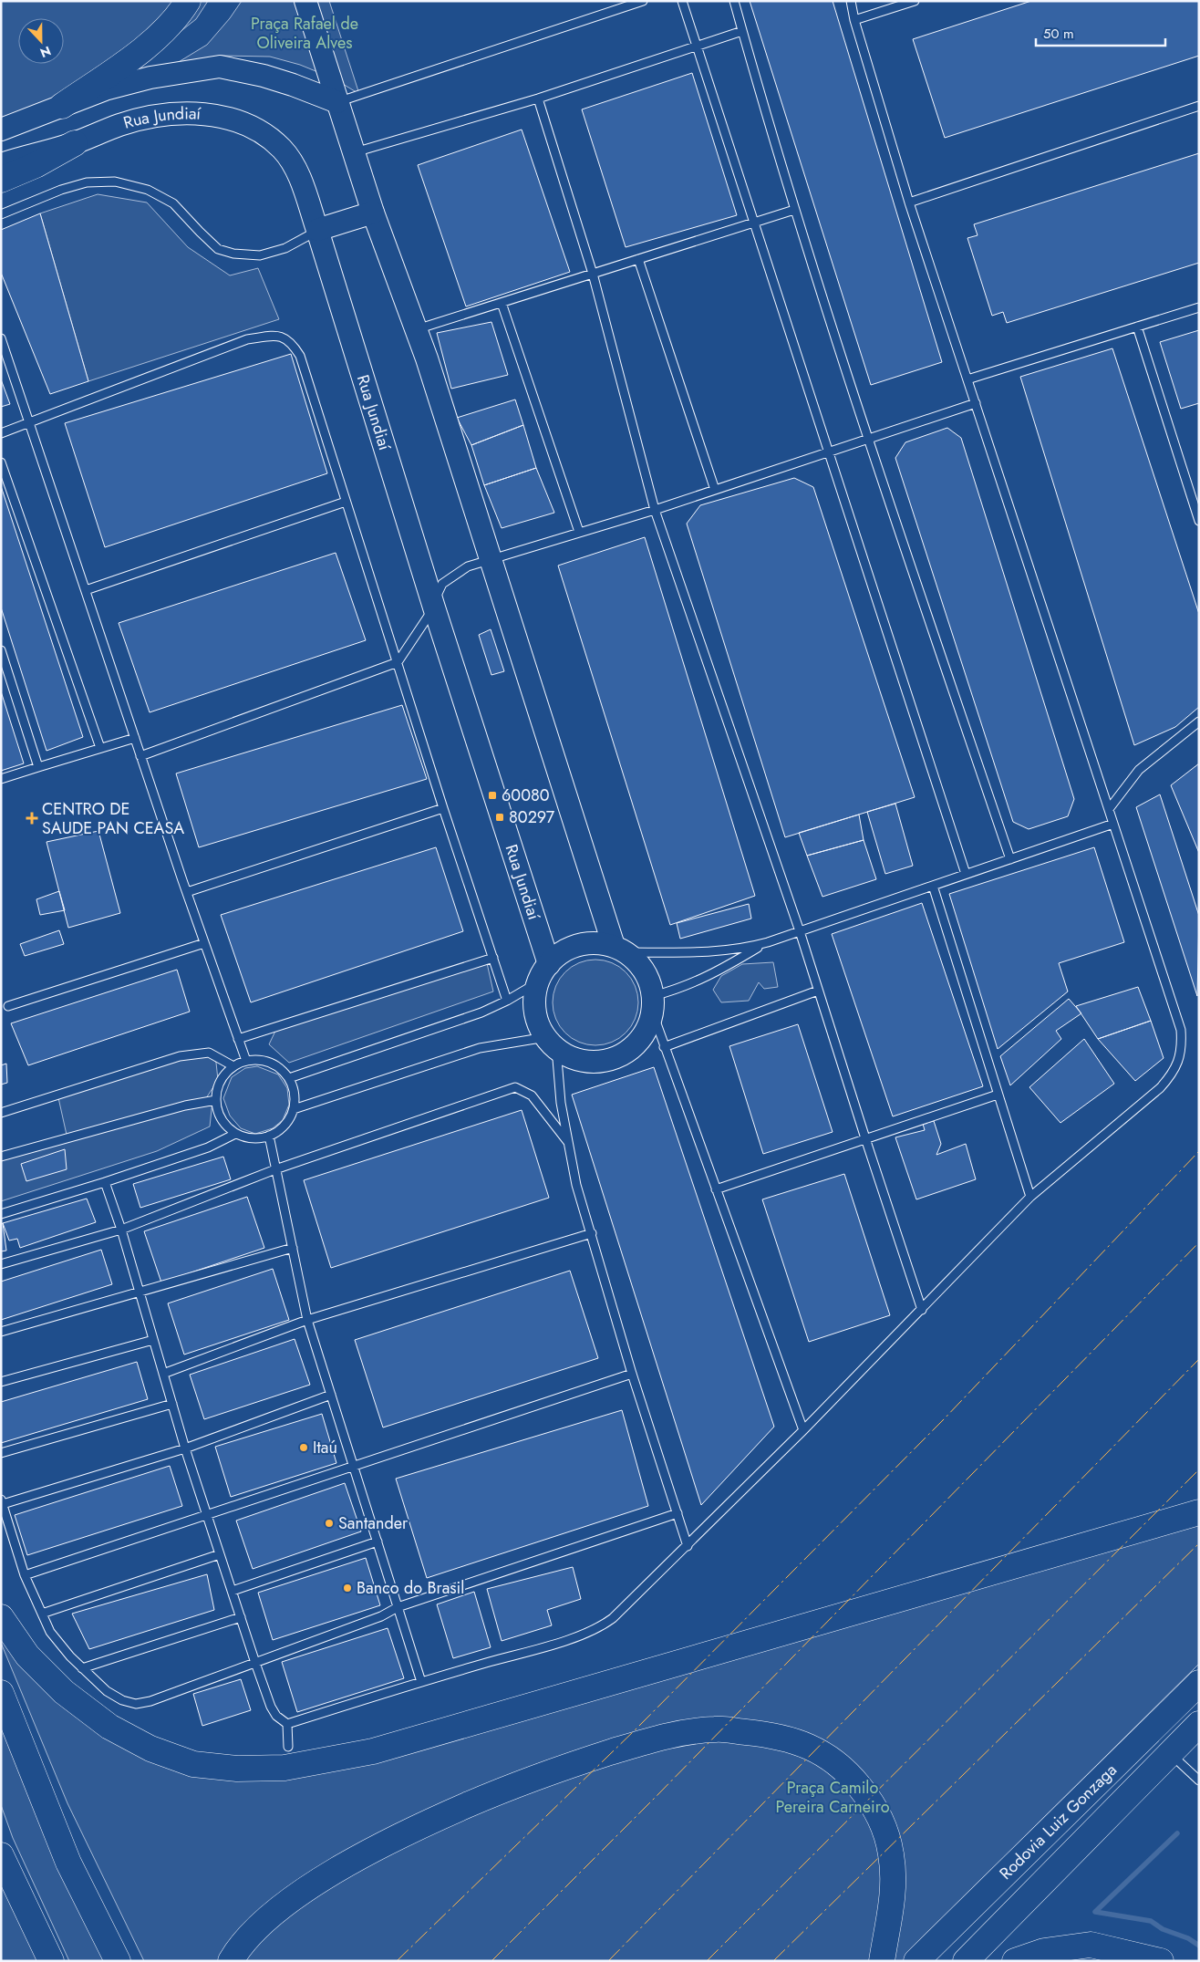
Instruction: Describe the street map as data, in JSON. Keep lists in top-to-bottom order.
{
  "streets": {
    "highway": ["Rodovia Luiz Gonzaga"],
    "street": ["Rua Jundiaí"]
  },
  "parks": ["Praça Rafael de Oliveira Alves", "Praça Camilo Pereira Carneiro"],
  "places": {
    "transit": ["60080", "80297"],
    "health": ["CENTRO DE SAUDE PAN CEASA"],
    "other": ["Itaú", "Santander", "Banco do Brasil"]
  },
  "scale_bar": "50 m",
  "north": "bottom"
}
